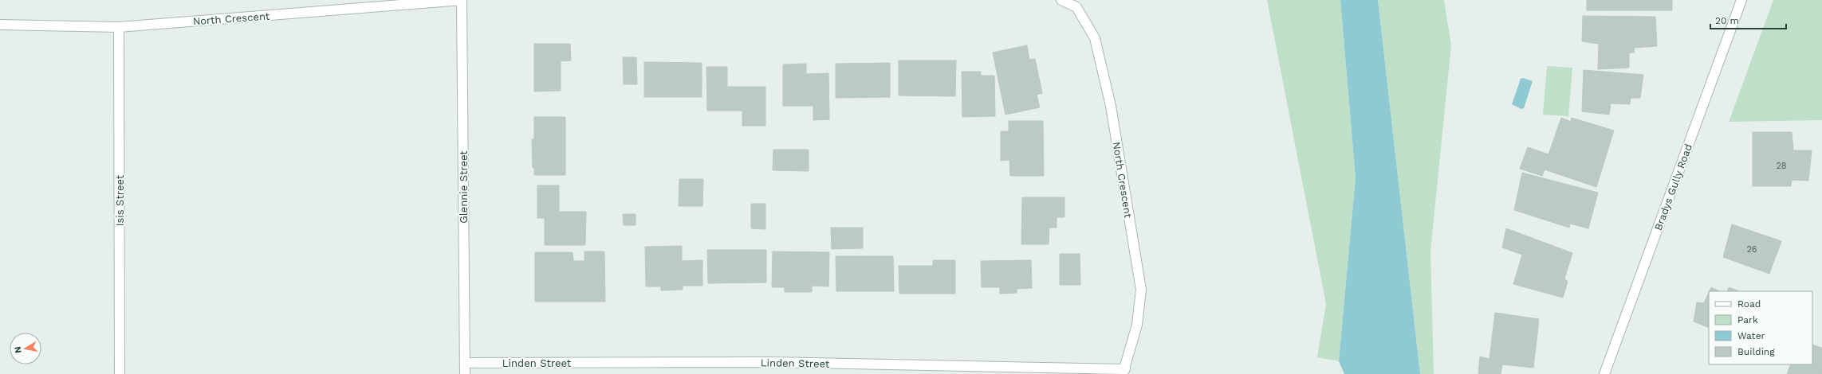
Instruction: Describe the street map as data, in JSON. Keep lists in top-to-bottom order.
{
  "streets": {
    "street": [
      "North Crescent",
      "Glennie Street",
      "Bradys Gully Road",
      "Isis Street",
      "Linden Street"
    ]
  },
  "crossings": [
    ["North Crescent", "Glennie Street"],
    ["North Crescent", "Isis Street"],
    ["North Crescent", "Linden Street"],
    ["Glennie Street", "Linden Street"]
  ],
  "house_numbers": ["28", "26"],
  "legend": [
    "Road",
    "Park",
    "Water",
    "Building"
  ],
  "scale_bar": "20 m",
  "north": "left"
}
